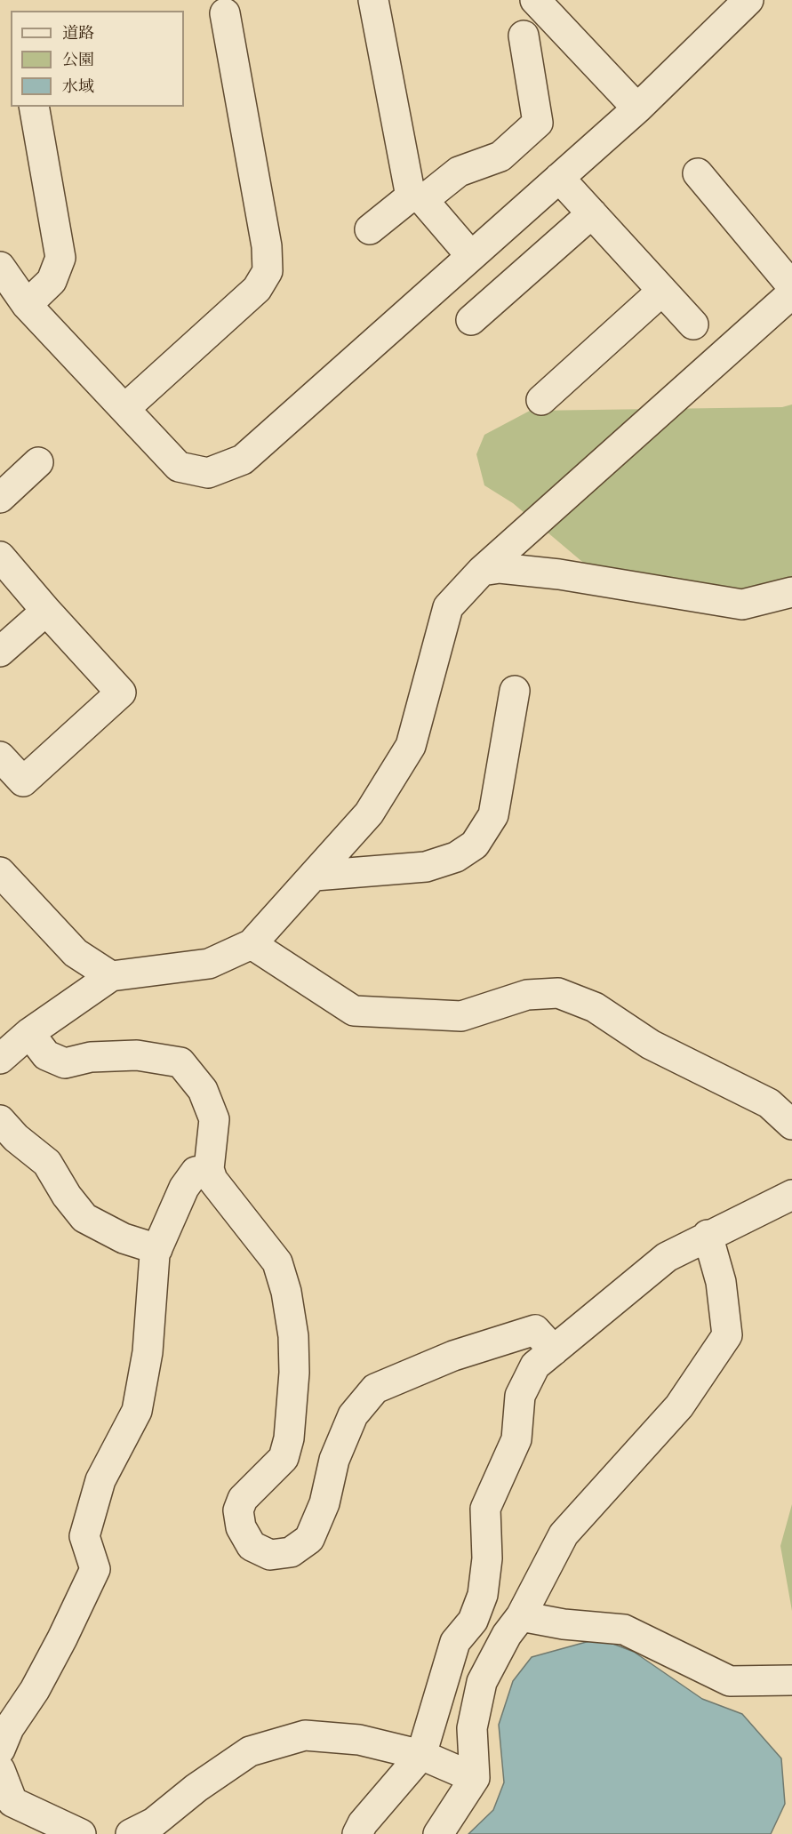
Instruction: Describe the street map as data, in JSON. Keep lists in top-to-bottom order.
{
  "legend": ["道路", "公園", "水域"]
}
